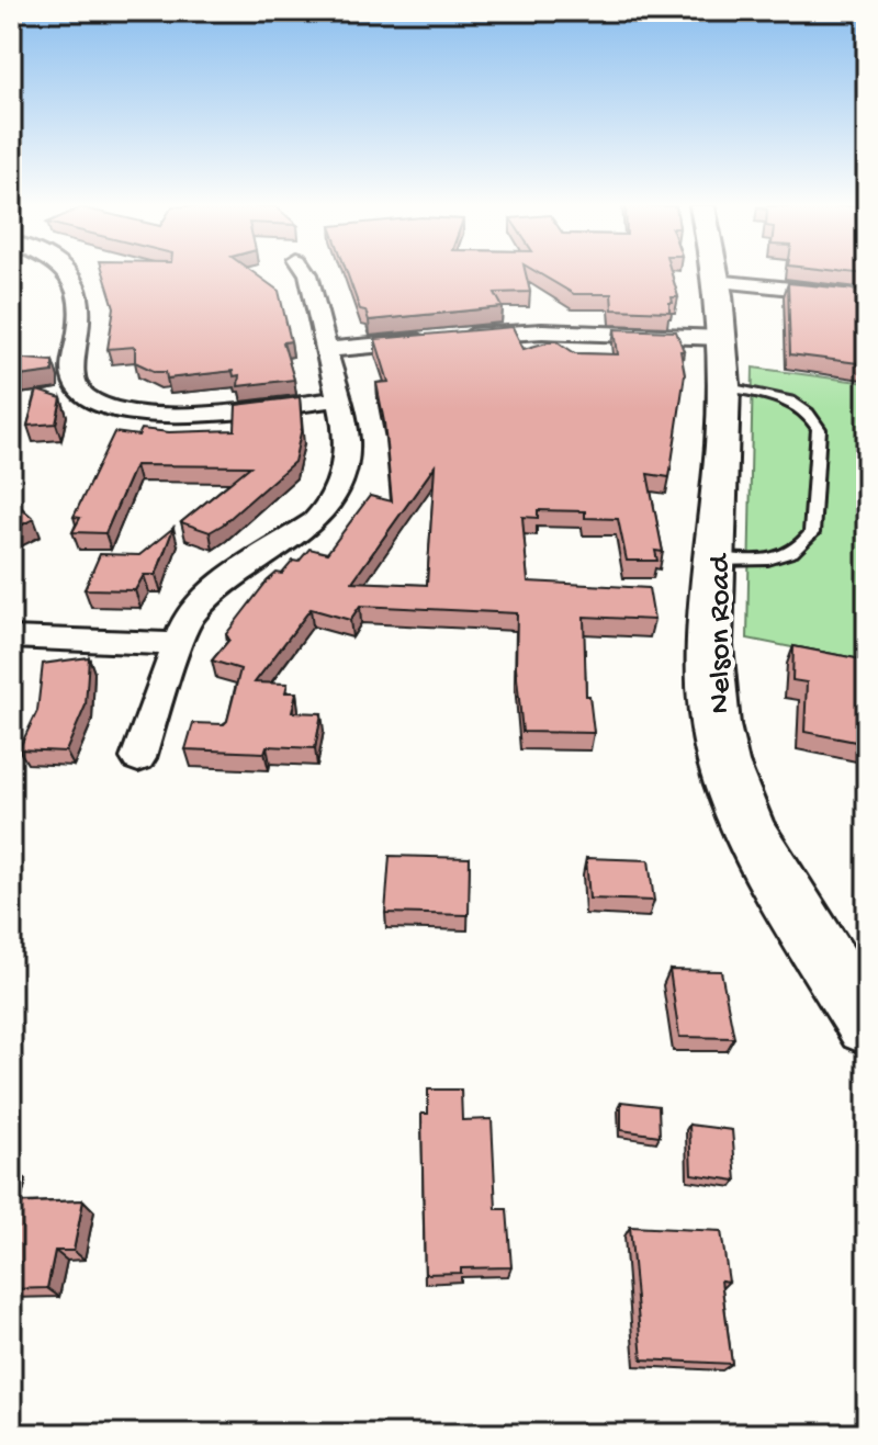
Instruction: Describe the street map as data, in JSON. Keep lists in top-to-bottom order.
{
  "streets": {
    "main road": ["Nelson Road"]
  }
}
